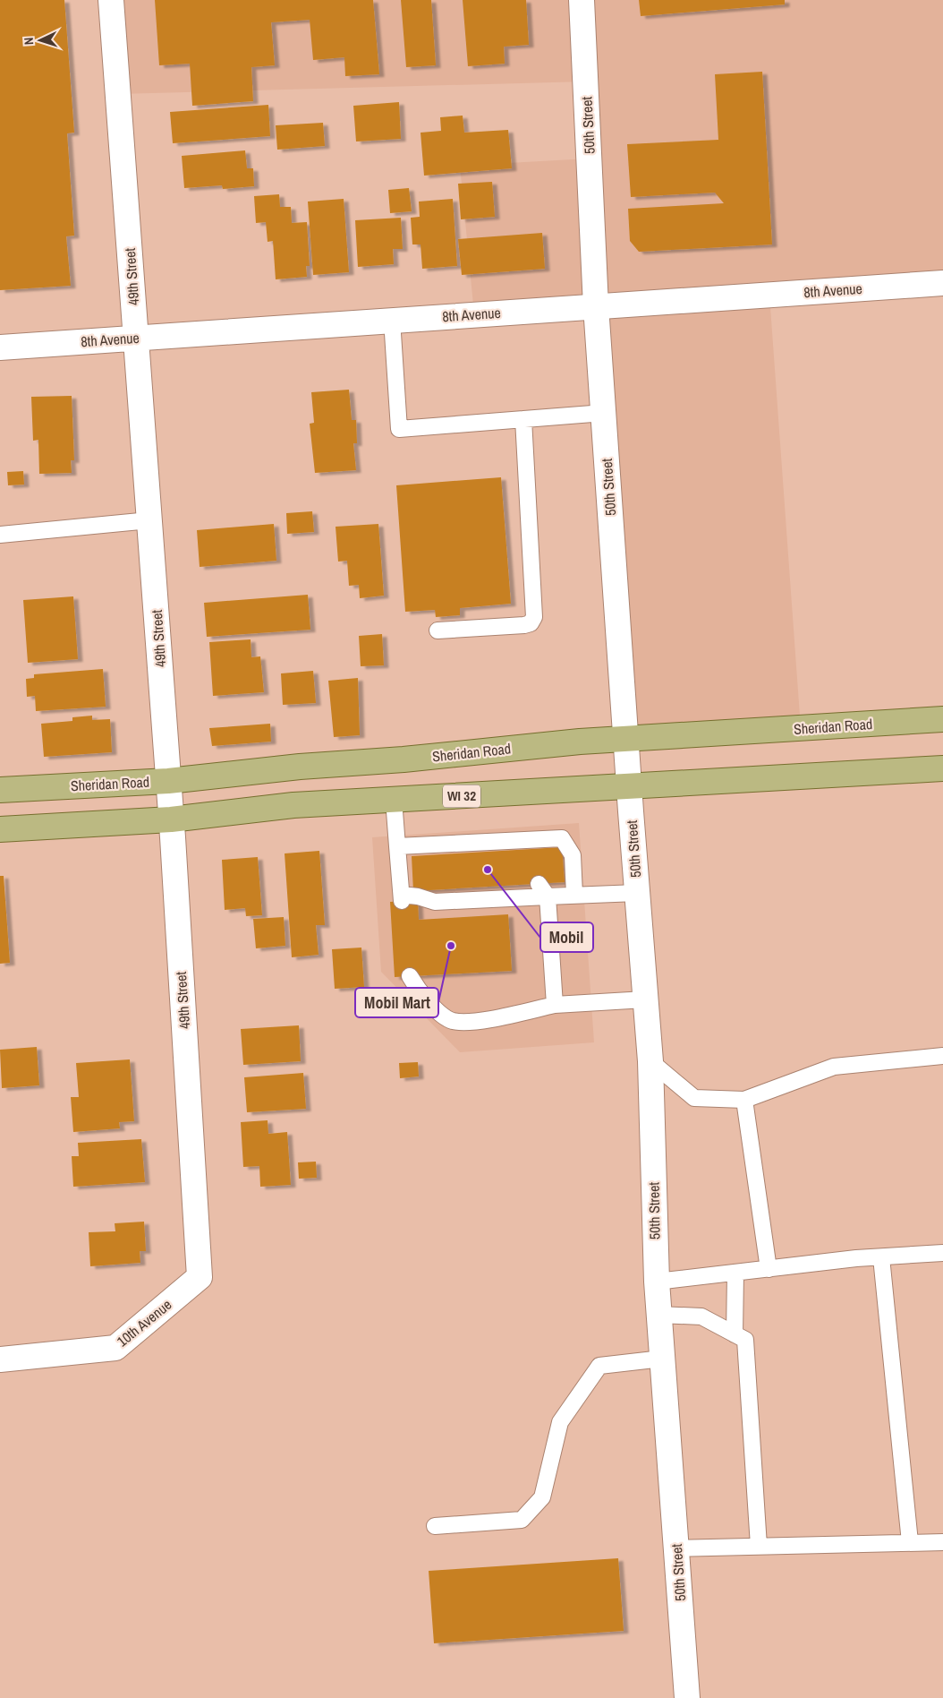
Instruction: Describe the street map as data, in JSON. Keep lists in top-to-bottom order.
{
  "streets": {
    "main road": ["Sheridan Road", "WI 32"],
    "street": [
      "50th Street",
      "49th Street",
      "8th Avenue",
      "10th Avenue"
    ]
  },
  "crossings": [
    ["50th Street", "8th Avenue"],
    ["50th Street", "Sheridan Road"],
    ["50th Street", "WI 32"],
    ["49th Street", "8th Avenue"],
    ["49th Street", "Sheridan Road"],
    ["49th Street", "WI 32"],
    ["49th Street", "10th Avenue"]
  ],
  "places": ["Mobil", "Mobil Mart"],
  "north": "left"
}
